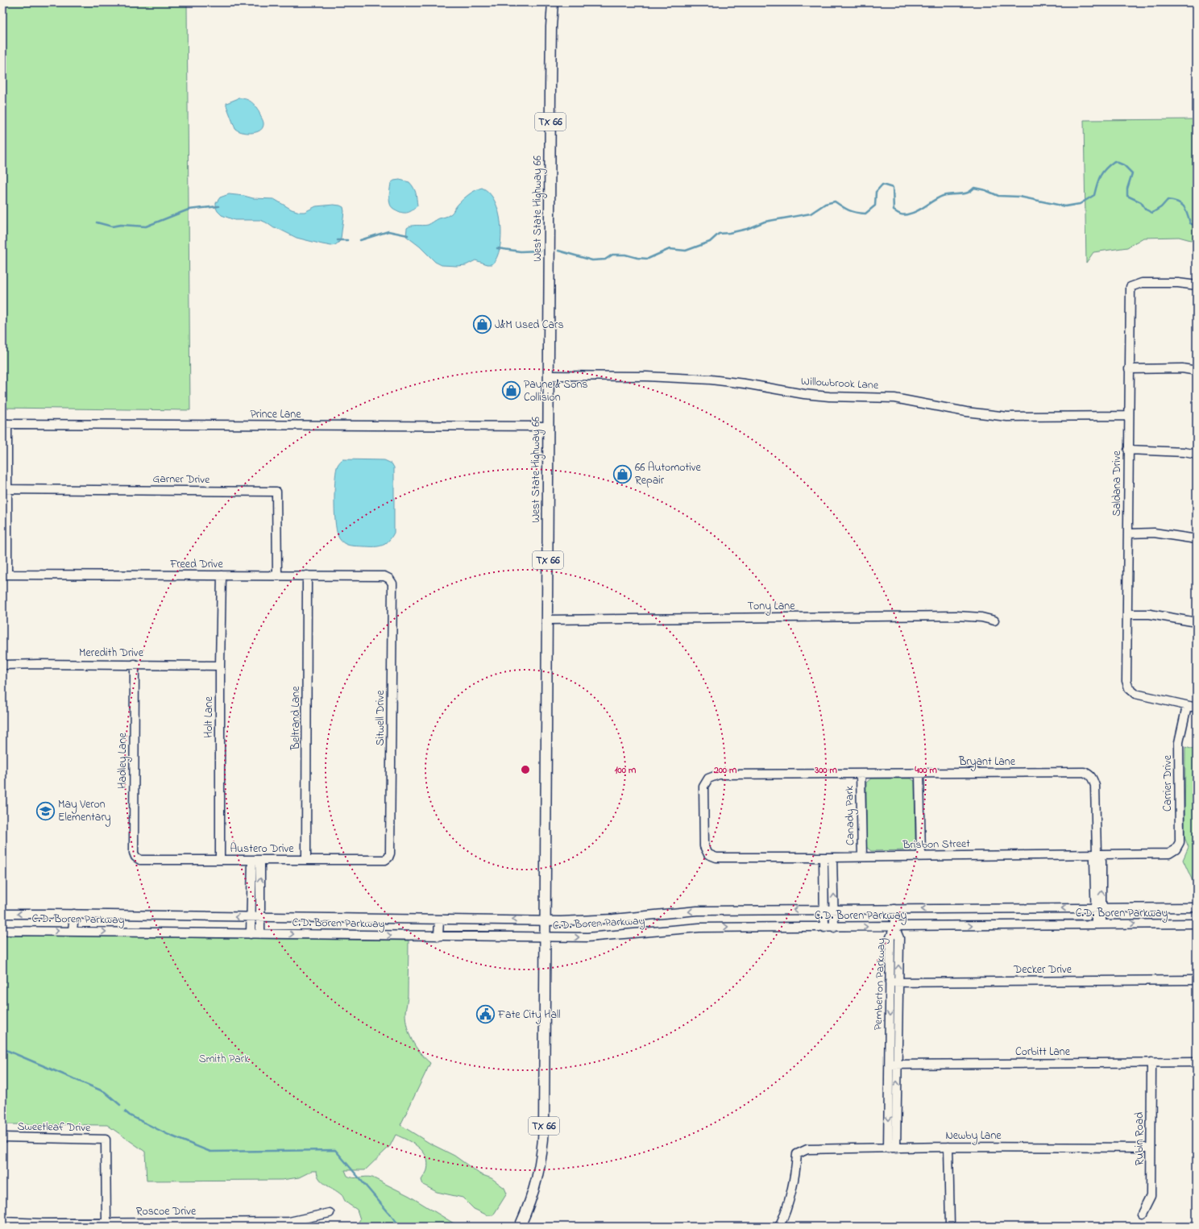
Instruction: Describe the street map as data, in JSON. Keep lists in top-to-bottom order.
{
  "streets": {
    "main road": ["TX 66", "West State Highway 66"],
    "street": [
      "Willowbrook Lane",
      "Prince Lane",
      "Garner Drive",
      "Saldana Drive",
      "Freed Drive",
      "Tony Lane",
      "Meredith Drive",
      "Holt Lane",
      "Beltrand Lane",
      "Sitwell Drive",
      "Hadley Lane",
      "Bryant Lane",
      "Carrier Drive",
      "Canady Park",
      "Brisbon Street",
      "Austero Drive",
      "C.D. Boren Parkway",
      "Decker Drive",
      "Pemberton Parkway",
      "Corbitt Lane",
      "Sweetleaf Drive",
      "Newby Lane",
      "Rubin Road",
      "Roscoe Drive"
    ]
  },
  "crossings": [
    ["TX 66", "West State Highway 66"],
    ["TX 66", "C.D. Boren Parkway"],
    ["West State Highway 66", "Willowbrook Lane"],
    ["West State Highway 66", "Prince Lane"],
    ["West State Highway 66", "Tony Lane"],
    ["West State Highway 66", "C.D. Boren Parkway"],
    ["Willowbrook Lane", "Saldana Drive"],
    ["Garner Drive", "Freed Drive"],
    ["Saldana Drive", "Carrier Drive"],
    ["Freed Drive", "Holt Lane"],
    ["Freed Drive", "Beltrand Lane"],
    ["Freed Drive", "Sitwell Drive"],
    ["Meredith Drive", "Holt Lane"],
    ["Meredith Drive", "Hadley Lane"],
    ["Holt Lane", "Austero Drive"],
    ["Beltrand Lane", "Austero Drive"],
    ["Sitwell Drive", "Austero Drive"],
    ["Hadley Lane", "Austero Drive"],
    ["Bryant Lane", "Canady Park"],
    ["Bryant Lane", "Brisbon Street"],
    ["Carrier Drive", "Brisbon Street"],
    ["Canady Park", "Brisbon Street"],
    ["C.D. Boren Parkway", "Pemberton Parkway"],
    ["Decker Drive", "Pemberton Parkway"],
    ["Pemberton Parkway", "Corbitt Lane"],
    ["Pemberton Parkway", "Newby Lane"],
    ["Corbitt Lane", "Rubin Road"],
    ["Sweetleaf Drive", "Roscoe Drive"],
    ["Newby Lane", "Rubin Road"]
  ],
  "parks": ["Smith Park"],
  "places": {
    "shop": ["J&M Used Cars", "Payne & Sons Collision", "66 Automotive Repair"],
    "school or university": ["May Veron Elementary"],
    "public building": ["Fate City Hall"]
  },
  "rings": [
    "100 m",
    "200 m",
    "300 m",
    "400 m"
  ]
}
